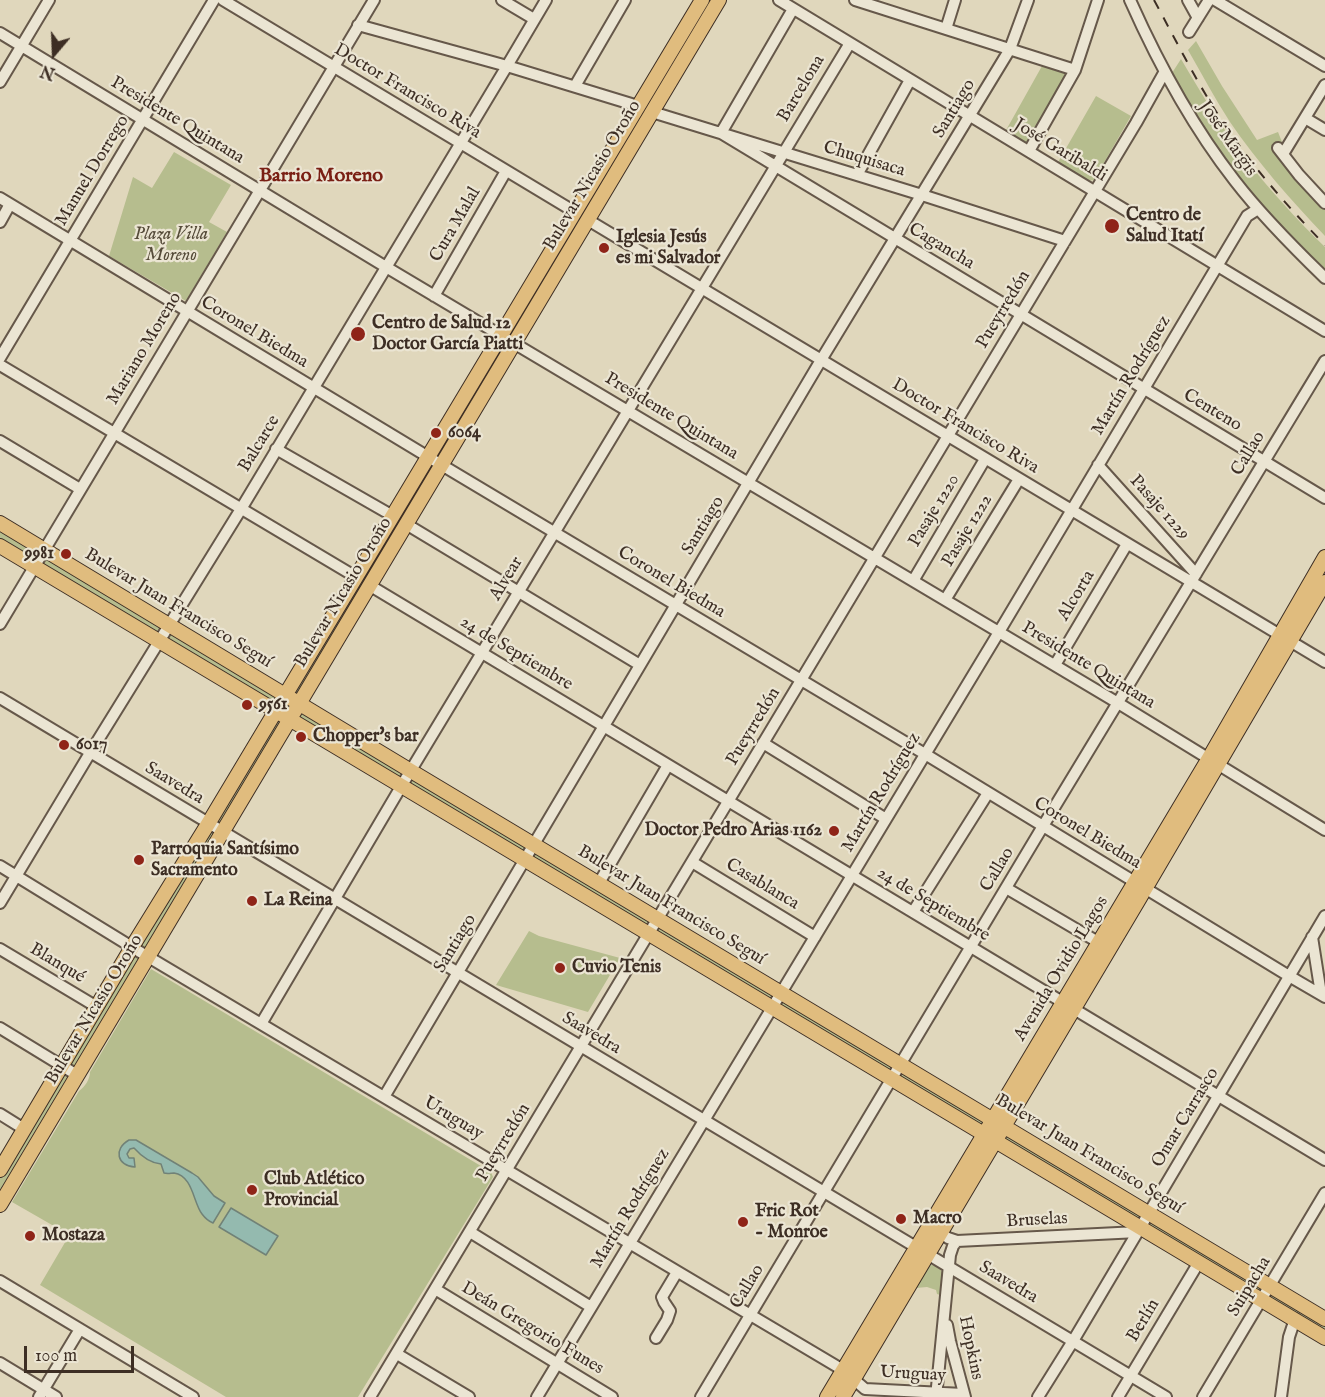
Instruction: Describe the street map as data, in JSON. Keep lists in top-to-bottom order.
{
  "streets": {
    "main road": ["Bulevar Nicasio Oroño", "Bulevar Juan Francisco Seguí", "Avenida Ovidio Lagos"],
    "street": [
      "Barcelona",
      "Doctor Francisco Riva",
      "Santiago",
      "Presidente Quintana",
      "José Margis",
      "José Garibaldi",
      "Chuquisaca",
      "Manuel Dorrego",
      "Cura Malal",
      "Cagancha",
      "Pueyrredón",
      "Coronel Biedma",
      "Mariano Moreno",
      "Martín Rodríguez",
      "Centeno",
      "Balcarce",
      "Callao",
      "Pasaje 1229",
      "Pasaje 1220",
      "Pasaje 1222",
      "Alvear",
      "Alcorta",
      "24 de Septiembre",
      "Saavedra",
      "Casablanca",
      "Blanqué",
      "Omar Carrasco",
      "Uruguay",
      "Bruselas",
      "Suipacha",
      "Berlín",
      "Deán Gregorio Funes",
      "Hopkins"
    ]
  },
  "crossings": [
    ["Barcelona", "José Garibaldi"],
    ["Barcelona", "Chuquisaca"],
    ["Barcelona", "Alvear"],
    ["Doctor Francisco Riva", "Santiago"],
    ["Doctor Francisco Riva", "Bulevar Nicasio Oroño"],
    ["Doctor Francisco Riva", "Cura Malal"],
    ["Doctor Francisco Riva", "Pueyrredón"],
    ["Doctor Francisco Riva", "Mariano Moreno"],
    ["Doctor Francisco Riva", "Martín Rodríguez"],
    ["Doctor Francisco Riva", "Balcarce"],
    ["Doctor Francisco Riva", "Callao"],
    ["Doctor Francisco Riva", "Pasaje 1229"],
    ["Doctor Francisco Riva", "Pasaje 1220"],
    ["Doctor Francisco Riva", "Pasaje 1222"],
    ["Doctor Francisco Riva", "Alvear"],
    ["Doctor Francisco Riva", "Alcorta"],
    ["Doctor Francisco Riva", "Avenida Ovidio Lagos"],
    ["Santiago", "Presidente Quintana"],
    ["Santiago", "José Garibaldi"],
    ["Santiago", "Chuquisaca"],
    ["Santiago", "Cagancha"],
    ["Santiago", "Coronel Biedma"],
    ["Santiago", "Bulevar Juan Francisco Seguí"],
    ["Santiago", "24 de Septiembre"],
    ["Santiago", "Saavedra"],
    ["Santiago", "Uruguay"],
    ["Presidente Quintana", "Manuel Dorrego"],
    ["Presidente Quintana", "Bulevar Nicasio Oroño"],
    ["Presidente Quintana", "Cura Malal"],
    ["Presidente Quintana", "Pueyrredón"],
    ["Presidente Quintana", "Mariano Moreno"],
    ["Presidente Quintana", "Martín Rodríguez"],
    ["Presidente Quintana", "Balcarce"],
    ["Presidente Quintana", "Callao"],
    ["Presidente Quintana", "Pasaje 1220"],
    ["Presidente Quintana", "Pasaje 1222"],
    ["Presidente Quintana", "Alvear"],
    ["Presidente Quintana", "Alcorta"],
    ["Presidente Quintana", "Avenida Ovidio Lagos"],
    ["José Margis", "Pueyrredón"],
    ["José Margis", "Martín Rodríguez"],
    ["José Garibaldi", "Pueyrredón"],
    ["José Garibaldi", "Martín Rodríguez"],
    ["Chuquisaca", "Bulevar Nicasio Oroño"],
    ["Chuquisaca", "Cagancha"],
    ["Chuquisaca", "Pueyrredón"],
    ["Chuquisaca", "Alvear"],
    ["Manuel Dorrego", "Coronel Biedma"],
    ["Bulevar Nicasio Oroño", "Coronel Biedma"],
    ["Bulevar Nicasio Oroño", "Bulevar Juan Francisco Seguí"],
    ["Bulevar Nicasio Oroño", "24 de Septiembre"],
    ["Bulevar Nicasio Oroño", "Saavedra"],
    ["Bulevar Nicasio Oroño", "Blanqué"],
    ["Bulevar Nicasio Oroño", "Uruguay"],
    ["Cagancha", "Pueyrredón"],
    ["Cagancha", "Martín Rodríguez"],
    ["Cagancha", "Centeno"],
    ["Cagancha", "Alvear"],
    ["Pueyrredón", "Coronel Biedma"],
    ["Pueyrredón", "Bulevar Juan Francisco Seguí"],
    ["Pueyrredón", "24 de Septiembre"],
    ["Pueyrredón", "Saavedra"],
    ["Pueyrredón", "Casablanca"],
    ["Pueyrredón", "Uruguay"],
    ["Pueyrredón", "Deán Gregorio Funes"],
    ["Coronel Biedma", "Mariano Moreno"],
    ["Coronel Biedma", "Martín Rodríguez"],
    ["Coronel Biedma", "Balcarce"],
    ["Coronel Biedma", "Callao"],
    ["Coronel Biedma", "Alvear"],
    ["Coronel Biedma", "Avenida Ovidio Lagos"],
    ["Coronel Biedma", "Omar Carrasco"],
    ["Mariano Moreno", "Bulevar Juan Francisco Seguí"],
    ["Martín Rodríguez", "Centeno"],
    ["Martín Rodríguez", "Pasaje 1229"],
    ["Martín Rodríguez", "Bulevar Juan Francisco Seguí"],
    ["Martín Rodríguez", "24 de Septiembre"],
    ["Martín Rodríguez", "Saavedra"],
    ["Martín Rodríguez", "Casablanca"],
    ["Martín Rodríguez", "Uruguay"],
    ["Martín Rodríguez", "Deán Gregorio Funes"],
    ["Centeno", "Callao"],
    ["Balcarce", "Bulevar Juan Francisco Seguí"],
    ["Balcarce", "Saavedra"],
    ["Balcarce", "Uruguay"],
    ["Callao", "Pasaje 1229"],
    ["Callao", "Bulevar Juan Francisco Seguí"],
    ["Callao", "24 de Septiembre"],
    ["Callao", "Saavedra"],
    ["Callao", "Uruguay"],
    ["Alvear", "Bulevar Juan Francisco Seguí"],
    ["Alvear", "24 de Septiembre"],
    ["Alvear", "Saavedra"],
    ["Alvear", "Uruguay"],
    ["Bulevar Juan Francisco Seguí", "Avenida Ovidio Lagos"],
    ["Bulevar Juan Francisco Seguí", "Omar Carrasco"],
    ["Bulevar Juan Francisco Seguí", "Bruselas"],
    ["Bulevar Juan Francisco Seguí", "Suipacha"],
    ["Bulevar Juan Francisco Seguí", "Berlín"],
    ["24 de Septiembre", "Avenida Ovidio Lagos"],
    ["24 de Septiembre", "Omar Carrasco"],
    ["Saavedra", "Avenida Ovidio Lagos"],
    ["Saavedra", "Omar Carrasco"],
    ["Saavedra", "Berlín"],
    ["Avenida Ovidio Lagos", "Uruguay"],
    ["Avenida Ovidio Lagos", "Bruselas"],
    ["Omar Carrasco", "Bruselas"],
    ["Uruguay", "Hopkins"]
  ],
  "districts": ["Barrio Moreno"],
  "parks": ["Plaza Villa Moreno"],
  "places": [
    "Centro de Salud Itatí",
    "Iglesia Jesús es mi Salvador",
    "Centro de Salud 12 Doctor García Piatti",
    "6064",
    "9981",
    "9561",
    "Chopper's bar",
    "6017",
    "Doctor Pedro Arias 1162",
    "Parroquia Santísimo Sacramento",
    "La Reina",
    "Cuvio Tenis",
    "Club Atlético Provincial",
    "Macro",
    "Fric Rot - Monroe",
    "Mostaza"
  ],
  "scale_bar": "100 m",
  "north": "bottom"
}
